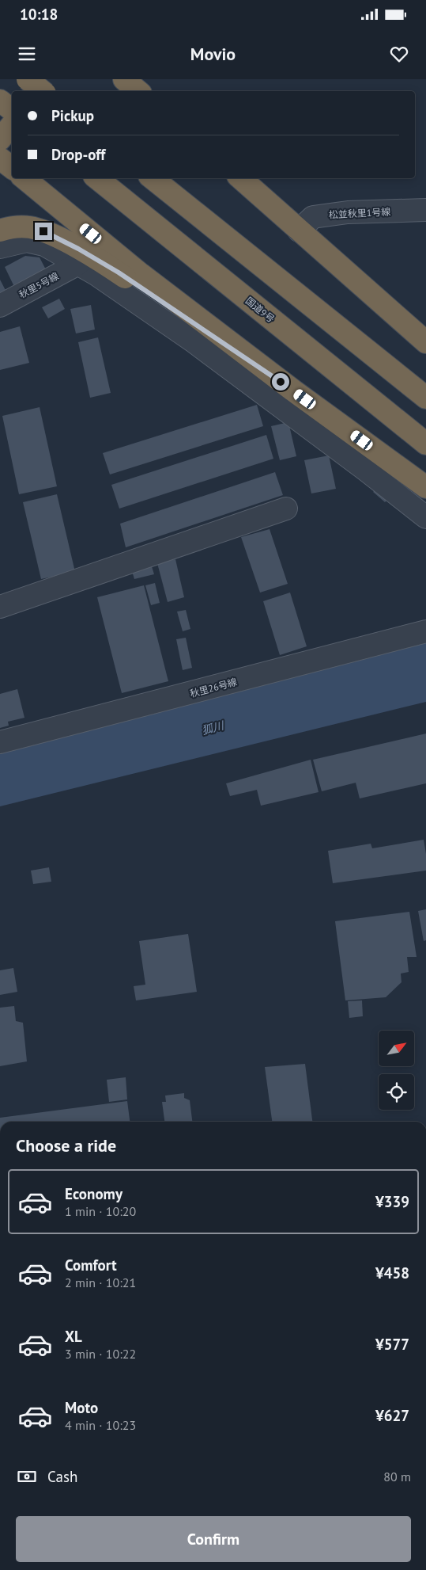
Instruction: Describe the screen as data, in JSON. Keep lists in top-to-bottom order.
{
  "streets": {
    "highway": ["国道9号"],
    "street": ["松並秋里1号線", "秋里5号線", "秋里26号線"]
  },
  "water": ["狐川"],
  "north": "top right",
  "page": {
    "status": "10:18",
    "header": "Movio",
    "banner": ["Pickup", "Drop-off"],
    "heading": "Choose a ride",
    "list": [
      {
        "name": "Economy",
        "note": "1 min · 10:20",
        "value": "¥339"
      },
      {
        "name": "Comfort",
        "note": "2 min · 10:21",
        "value": "¥458"
      },
      {
        "name": "XL",
        "note": "3 min · 10:22",
        "value": "¥577"
      },
      {
        "name": "Moto",
        "note": "4 min · 10:23",
        "value": "¥627"
      }
    ],
    "pay": ["Cash", "80 m"],
    "buttons": "Confirm"
  }
}
